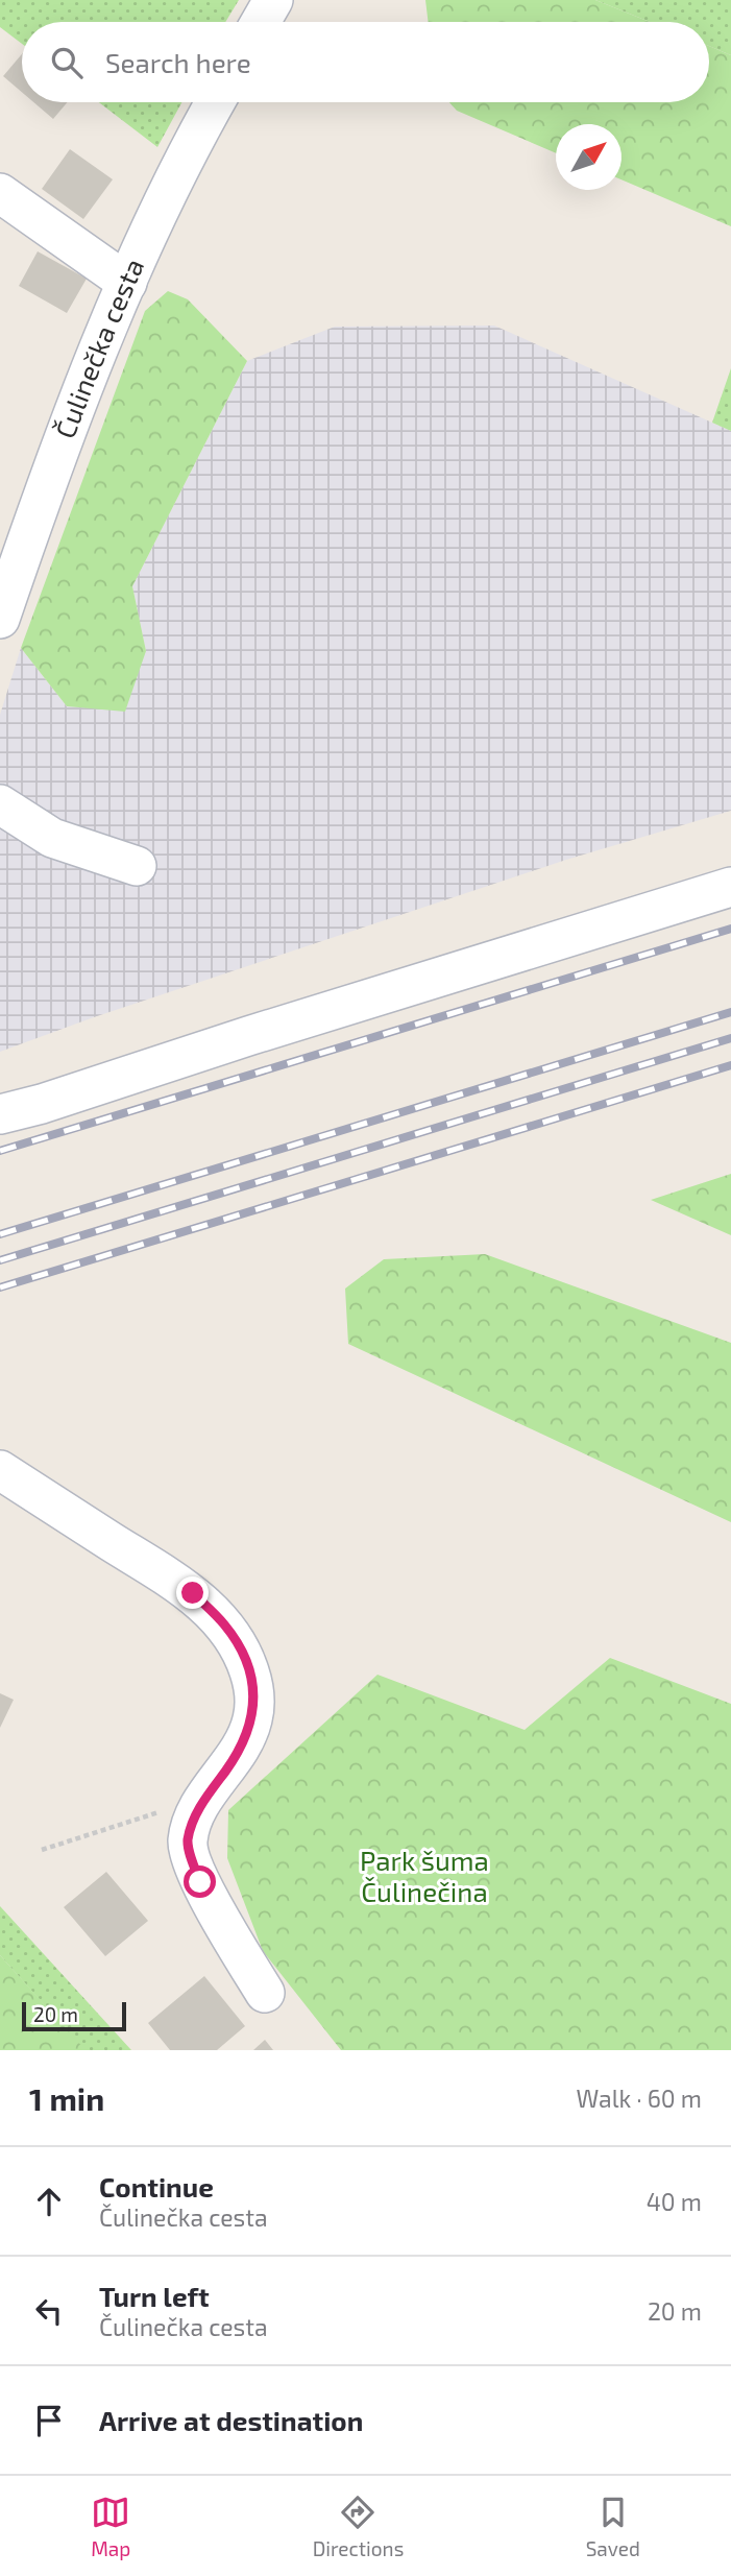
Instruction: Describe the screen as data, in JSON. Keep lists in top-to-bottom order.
{
  "streets": {
    "street": ["Čulinečka cesta"]
  },
  "parks": ["Park šuma Čulinečina"],
  "scale_bar": "20 m",
  "north": "top right",
  "page": {
    "search": "Search here",
    "scale": "20 m",
    "heading": ["1 min", "Walk · 60 m"],
    "list": [
      ["Continue", "Čulinečka cesta", "40 m"],
      ["Turn left", "Čulinečka cesta", "20 m"],
      "Arrive at destination"
    ],
    "nav": ["Map", "Directions", "Saved"]
  }
}
